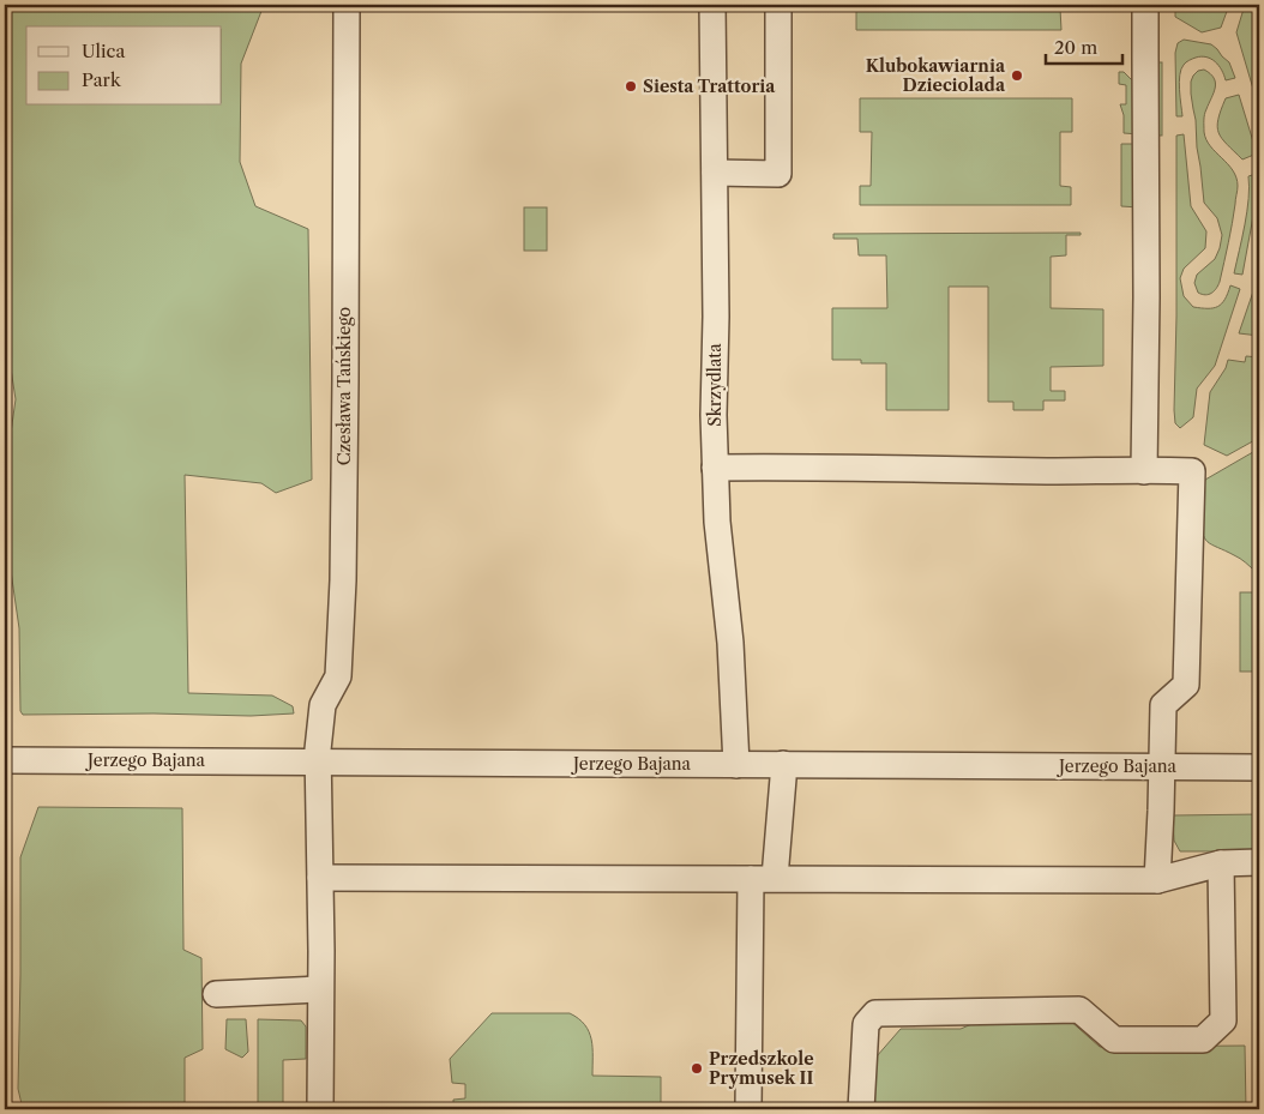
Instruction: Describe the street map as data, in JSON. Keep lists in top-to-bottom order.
{
  "streets": {
    "street": ["Skrzydlata", "Czesława Tańskiego", "Jerzego Bajana"]
  },
  "crossings": [
    ["Skrzydlata", "Jerzego Bajana"],
    ["Czesława Tańskiego", "Jerzego Bajana"]
  ],
  "places": ["Klubokawiarnia Dzieciolada", "Siesta Trattoria", "Przedszkole Prymusek II"],
  "legend": ["Ulica", "Park"],
  "scale_bar": "20 m"
}
